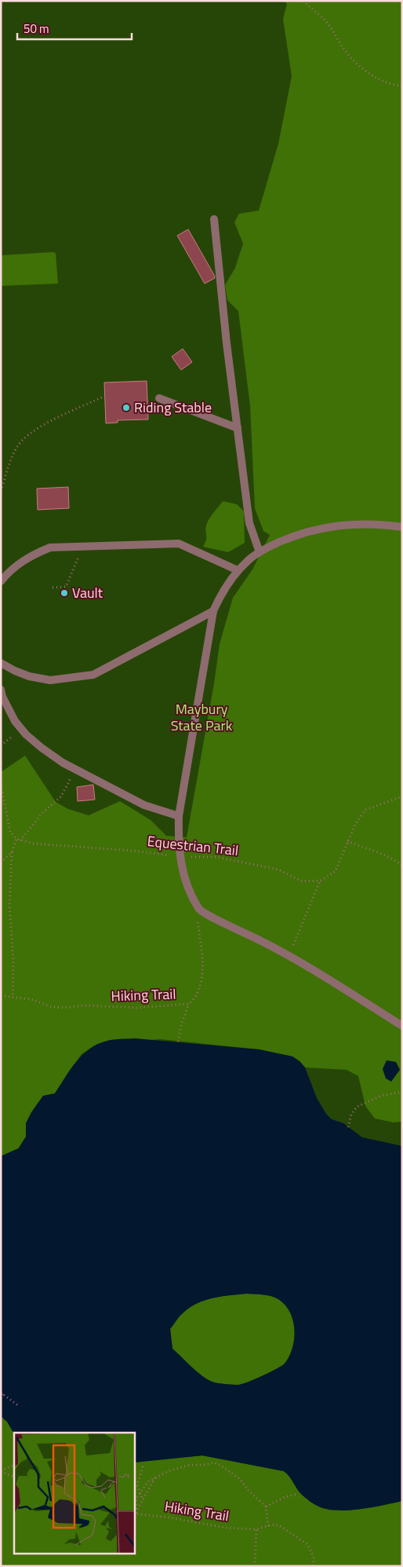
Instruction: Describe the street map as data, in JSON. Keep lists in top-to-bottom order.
{
  "streets": {
    "path": ["Equestrian Trail", "Hiking Trail"]
  },
  "parks": ["Maybury State Park"],
  "places": ["Riding Stable", "Vault"],
  "scale_bar": "50 m"
}
